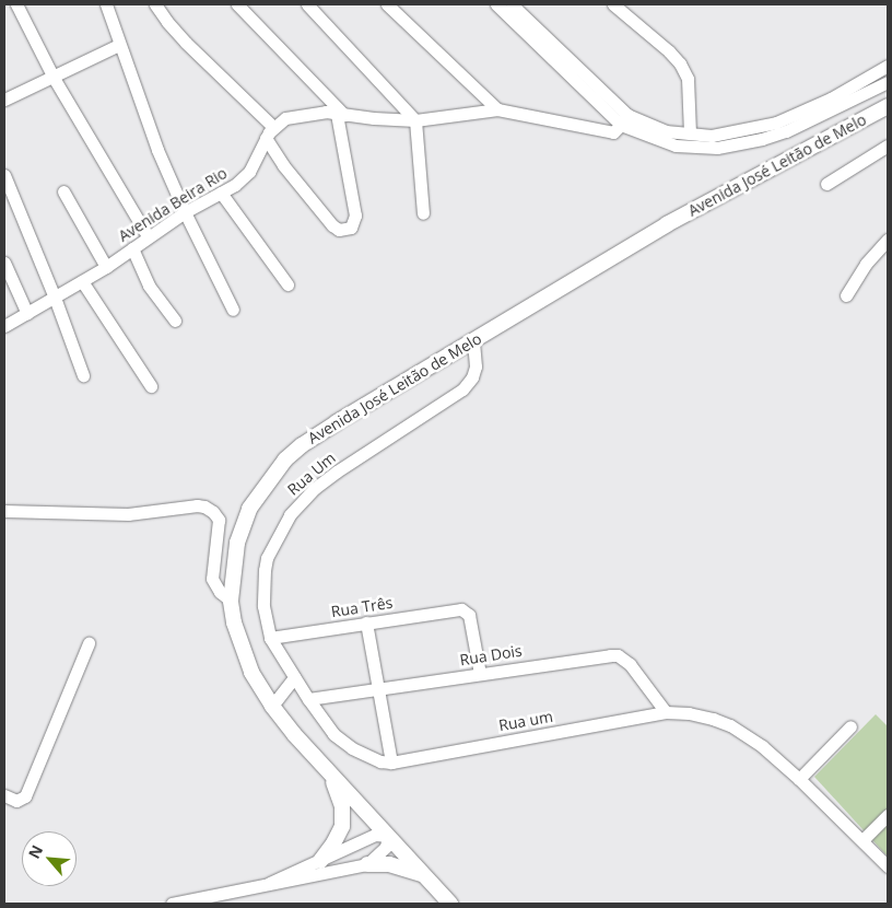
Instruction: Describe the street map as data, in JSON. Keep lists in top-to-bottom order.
{
  "streets": {
    "main road": ["Avenida José Leitão de Melo"],
    "street": [
      "Avenida Beira Rio",
      "Rua Um",
      "Rua Três",
      "Rua Dois",
      "Rua um"
    ]
  },
  "crossings": [
    ["Avenida José Leitão de Melo", "Rua Um"],
    ["Rua Um", "Rua Três"],
    ["Rua Um", "Rua Dois"],
    ["Rua Um", "Rua um"],
    ["Rua Três", "Rua Dois"],
    ["Rua Dois", "Rua um"]
  ],
  "north": "top left"
}
